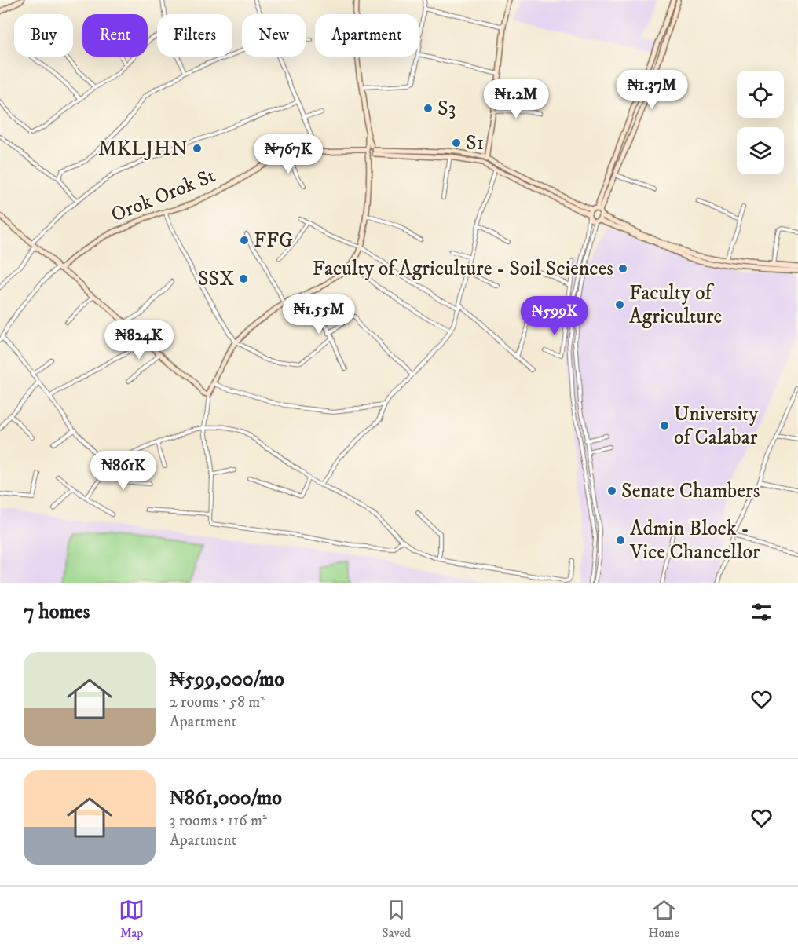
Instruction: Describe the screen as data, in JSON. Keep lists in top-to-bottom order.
{
  "streets": {
    "main road": ["Orok Orok St"]
  },
  "places": [
    "S3",
    "S1",
    "MKLJHN",
    "FFG",
    "Faculty of Agriculture - Soil Sciences",
    "SSX",
    "Faculty of Agriculture",
    "University of Calabar",
    "Senate Chambers",
    "Admin Block - Vice Chancellor"
  ],
  "page": {
    "chip": [
      "Buy",
      "Rent",
      "Filters",
      "New",
      "Apartment"
    ],
    "price": [
      "₦1.37M",
      "₦1.2M",
      "₦767K",
      "₦1.55M",
      "₦599K",
      "₦824K",
      "₦861K"
    ],
    "heading": "7 homes",
    "list": [
      {
        "name": "₦599,000/mo",
        "note": "2 rooms · 58 m² · Apartment"
      },
      {
        "name": "₦861,000/mo",
        "note": "3 rooms · 116 m² · Apartment"
      }
    ],
    "tabs": ["Map", "Saved", "Home"]
  }
}
